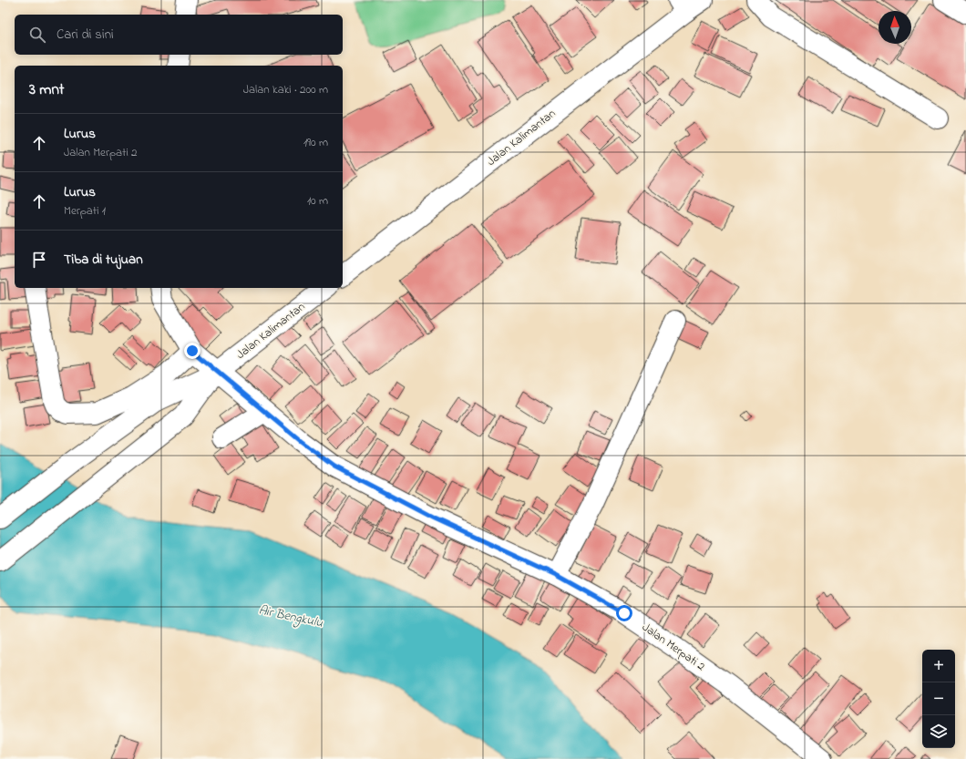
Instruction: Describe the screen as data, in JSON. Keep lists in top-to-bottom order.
{
  "streets": {
    "street": ["Jalan Kalimantan", "Jalan Merpati 2"]
  },
  "crossings": [
    ["Jalan Kalimantan", "Jalan Merpati 2"]
  ],
  "water": ["Air Bengkulu"],
  "north": "top",
  "page": {
    "search": "Cari di sini",
    "heading": ["3 mnt", "Jalan kaki · 200 m"],
    "list": [
      ["Lurus", "Jalan Merpati 2", "190 m"],
      ["Lurus", "Merpati 1", "10 m"],
      "Tiba di tujuan"
    ],
    "map_buttons": ["+", "−"]
  }
}
